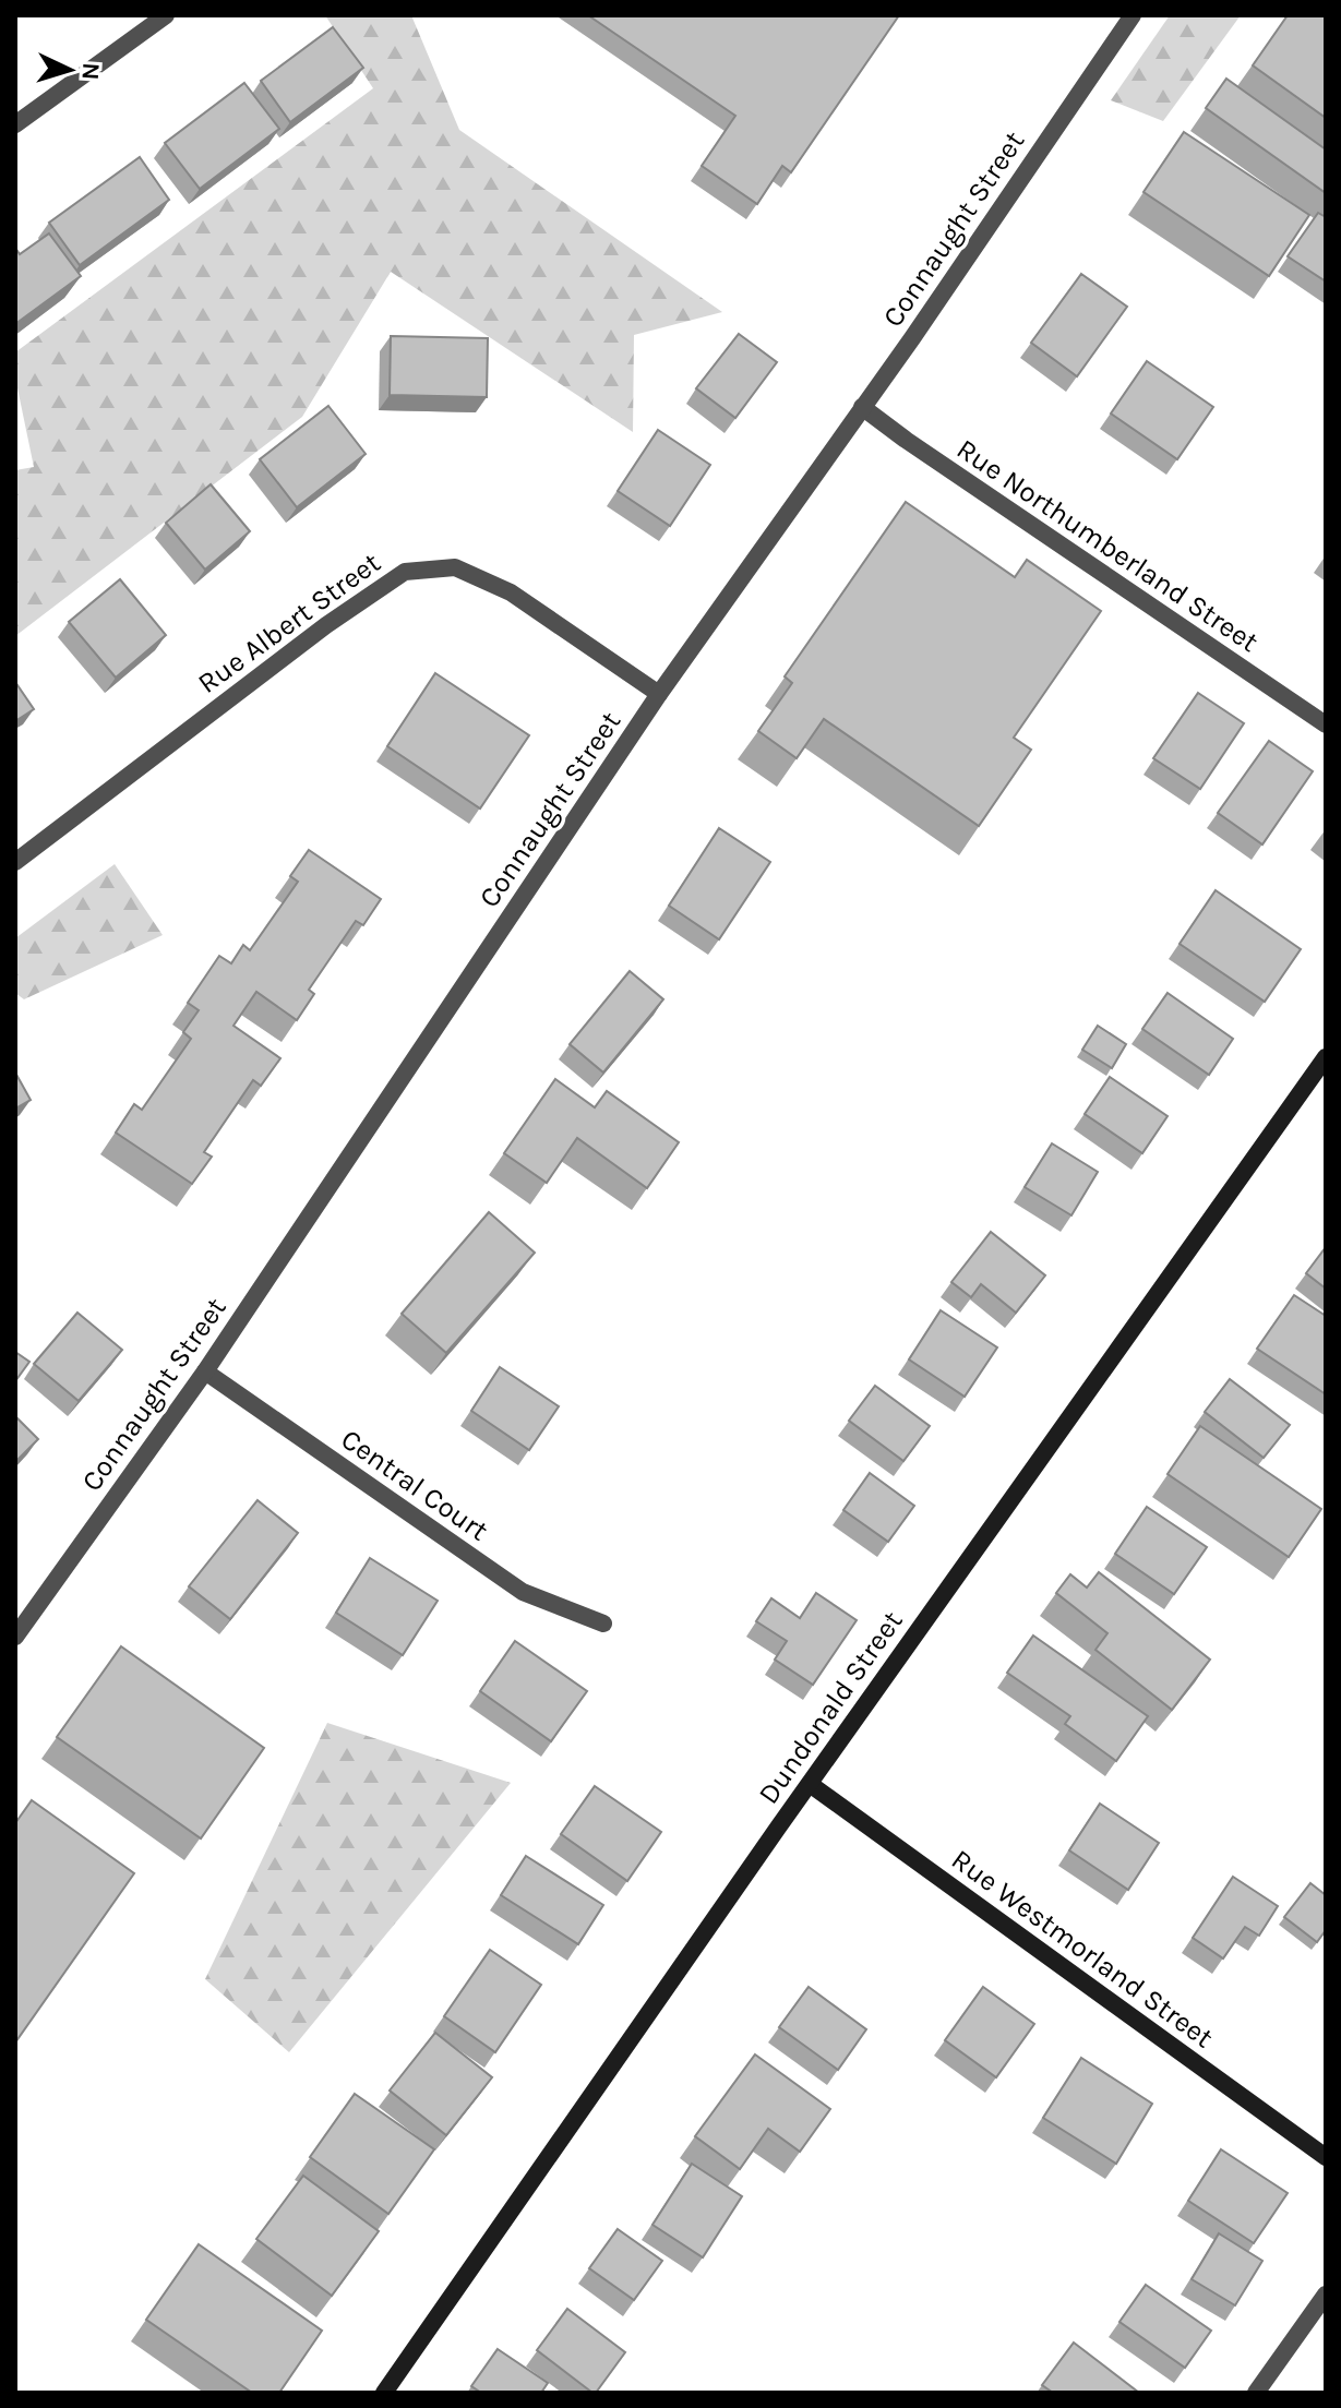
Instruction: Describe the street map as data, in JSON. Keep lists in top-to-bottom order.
{
  "streets": {
    "street": [
      "Connaught Street",
      "Rue Northumberland Street",
      "Rue Albert Street",
      "Central Court",
      "Dundonald Street",
      "Rue Westmorland Street"
    ]
  },
  "crossings": [
    ["Connaught Street", "Rue Northumberland Street"],
    ["Connaught Street", "Rue Albert Street"],
    ["Connaught Street", "Central Court"],
    ["Dundonald Street", "Rue Westmorland Street"]
  ],
  "north": "right"
}
